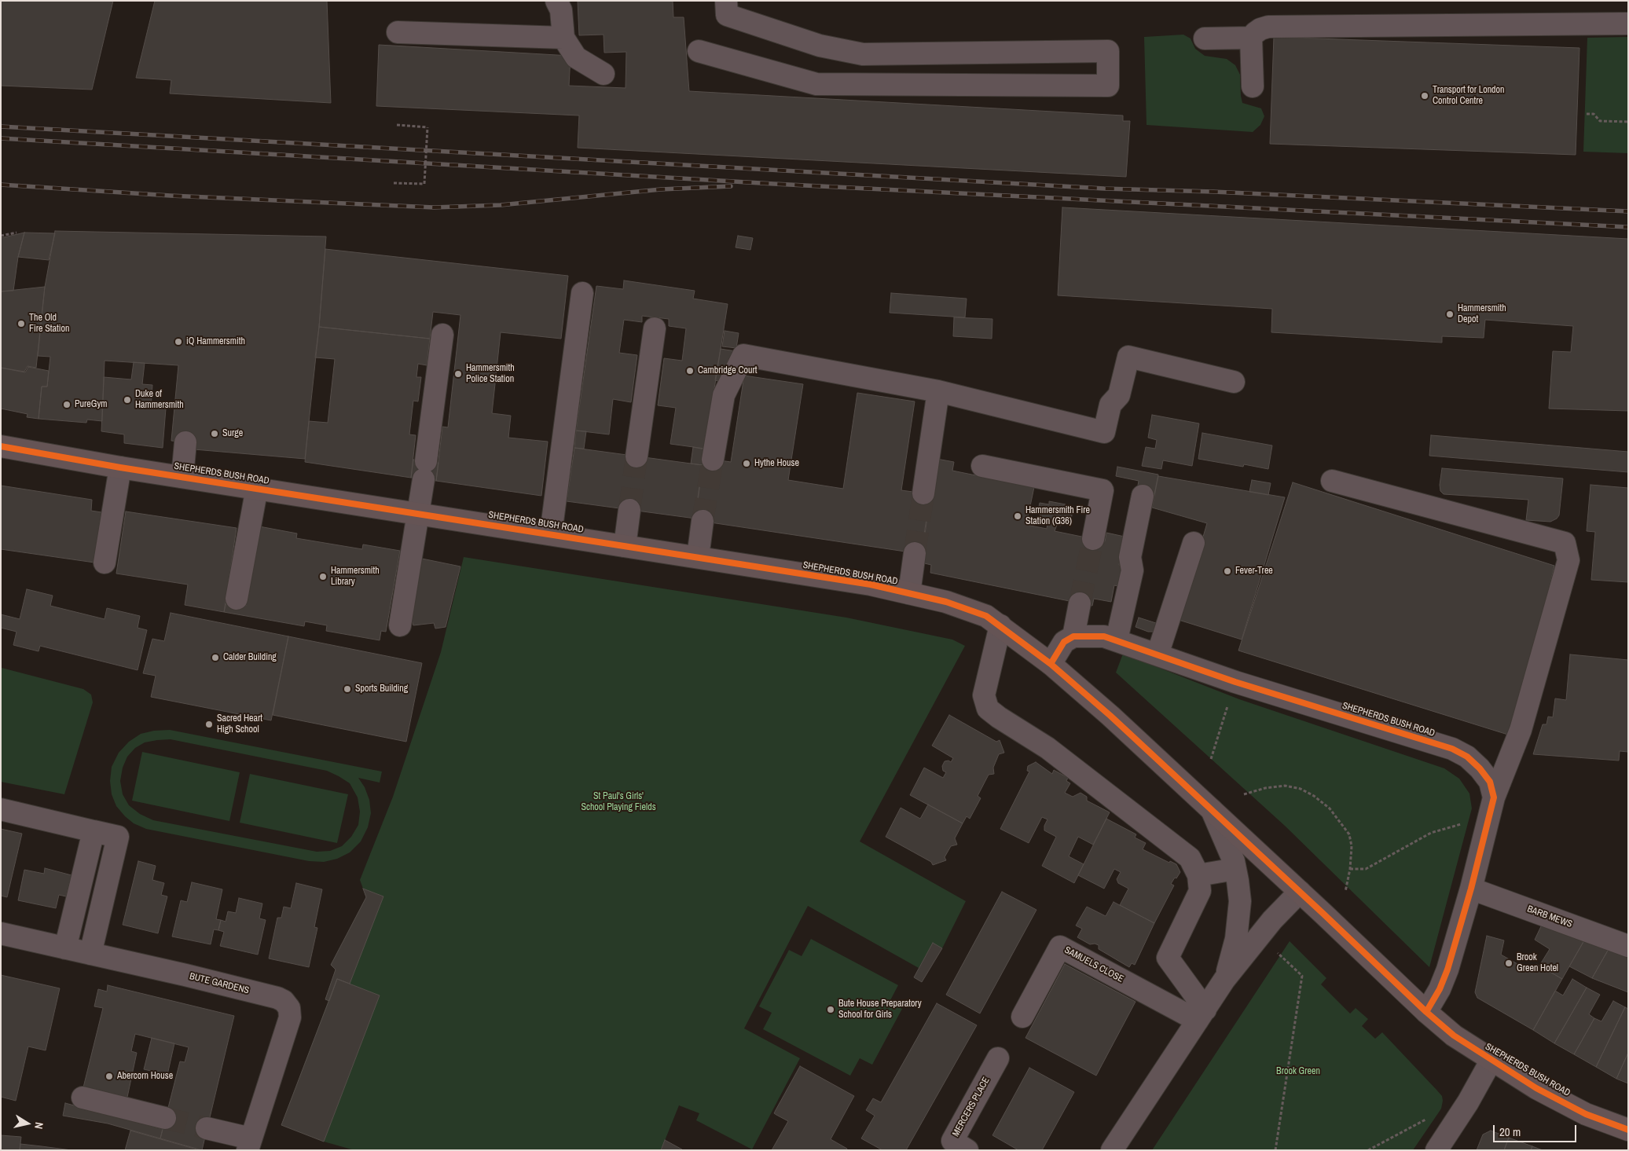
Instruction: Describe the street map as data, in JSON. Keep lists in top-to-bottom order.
{
  "streets": {
    "main road": ["SHEPHERDS BUSH ROAD"],
    "street": [
      "BARB MEWS",
      "SAMUELS CLOSE",
      "BUTE GARDENS",
      "MERCERS PLACE"
    ]
  },
  "parks": ["St Paul's Girls' School Playing Fields", "Brook Green"],
  "places": [
    "Transport for London Control Centre",
    "Hammersmith Depot",
    "The Old Fire Station",
    "iQ Hammersmith",
    "Cambridge Court",
    "Hammersmith Police Station",
    "Duke of Hammersmith",
    "PureGym",
    "Surge",
    "Hythe House",
    "Hammersmith Fire Station (G36)",
    "Fever-Tree",
    "Hammersmith Library",
    "Calder Building",
    "Sports Building",
    "Sacred Heart High School",
    "Brook Green Hotel",
    "Bute House Preparatory School for Girls",
    "Abercorn House"
  ],
  "scale_bar": "20 m",
  "north": "right"
}
